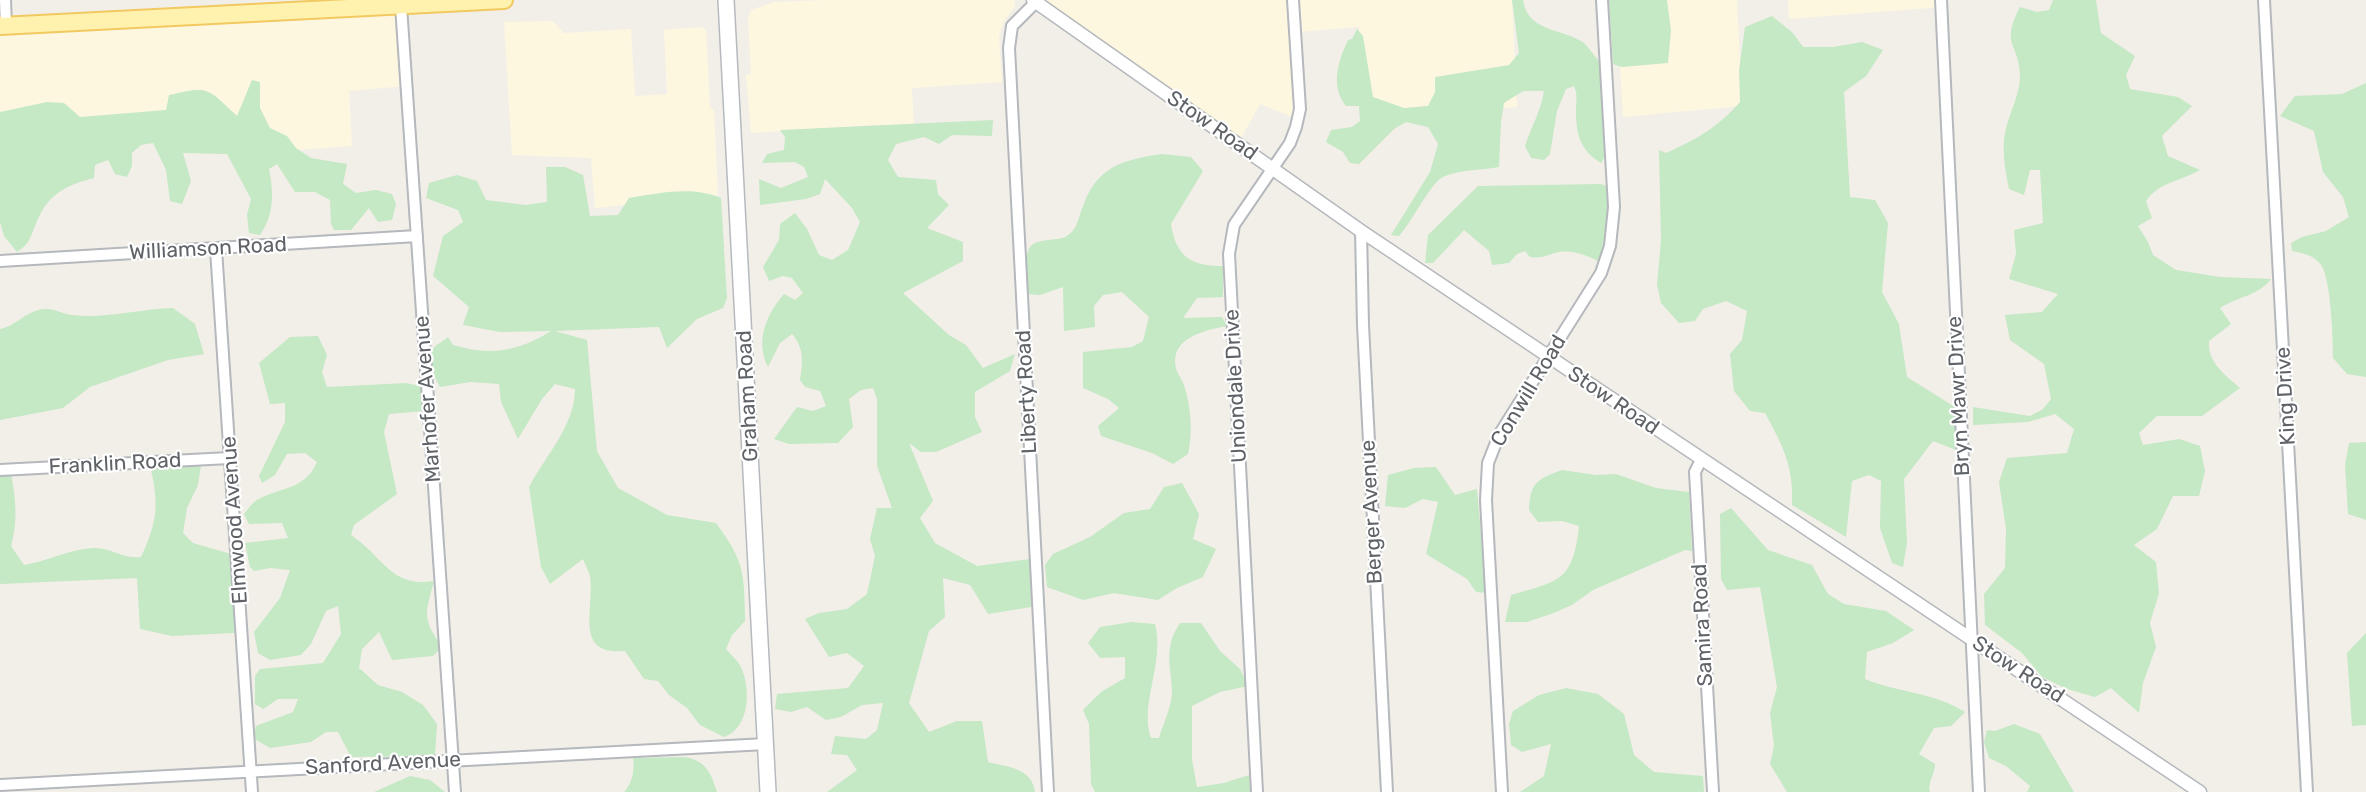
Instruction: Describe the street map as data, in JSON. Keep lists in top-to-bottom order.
{
  "streets": {
    "main road": ["Graham Road"],
    "street": [
      "Stow Road",
      "Williamson Road",
      "Uniondale Drive",
      "Conwill Road",
      "Liberty Road",
      "Bryn Mawr Drive",
      "King Drive",
      "Marhofer Avenue",
      "Franklin Road",
      "Berger Avenue",
      "Elmwood Avenue",
      "Samira Road",
      "Sanford Avenue"
    ]
  },
  "crossings": [
    ["Stow Road", "Uniondale Drive"],
    ["Stow Road", "Conwill Road"],
    ["Stow Road", "Liberty Road"],
    ["Stow Road", "Bryn Mawr Drive"],
    ["Stow Road", "Berger Avenue"],
    ["Stow Road", "Samira Road"],
    ["Williamson Road", "Marhofer Avenue"],
    ["Williamson Road", "Elmwood Avenue"],
    ["Graham Road", "Sanford Avenue"],
    ["Marhofer Avenue", "Sanford Avenue"],
    ["Franklin Road", "Elmwood Avenue"],
    ["Elmwood Avenue", "Sanford Avenue"]
  ]
}
